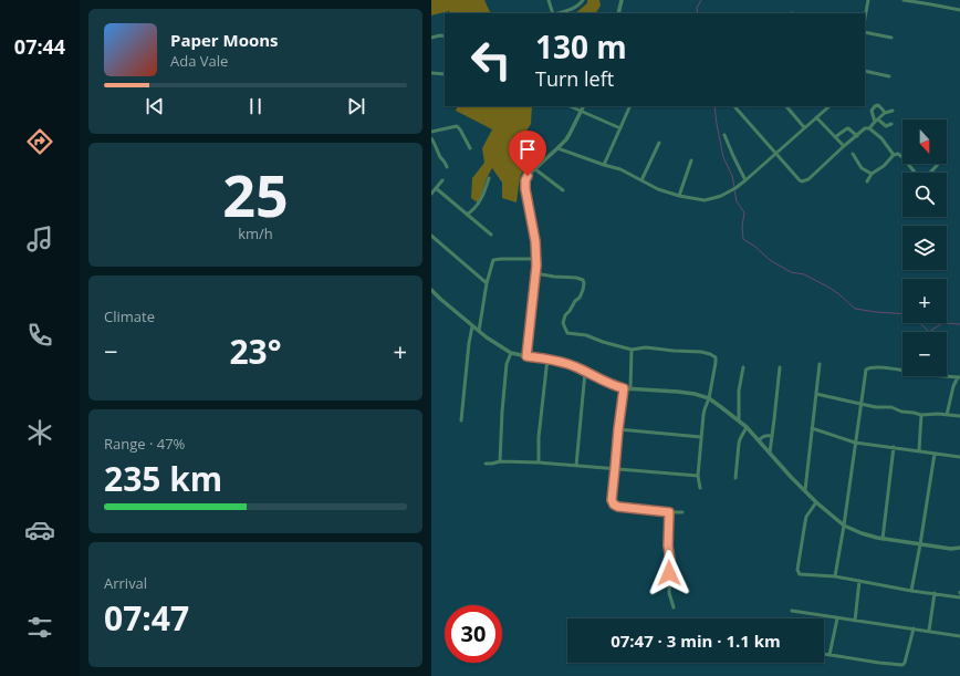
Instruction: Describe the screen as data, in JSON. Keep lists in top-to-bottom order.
{
  "north": "bottom",
  "page": {
    "tabs": "07:44",
    "turn": ["130 m", "Turn left"],
    "song": ["Paper Moons", "Ada Vale"],
    "map_buttons": ["+", "−"],
    "tile": [
      ["25", "km/h"],
      "Climate",
      ["Range · 47%", "235 km"],
      ["Arrival", "07:47"]
    ],
    "heat": ["−", "23°", "+"],
    "limit": "30",
    "trip": "07:47 · 3 min · 1.1 km"
  }
}
